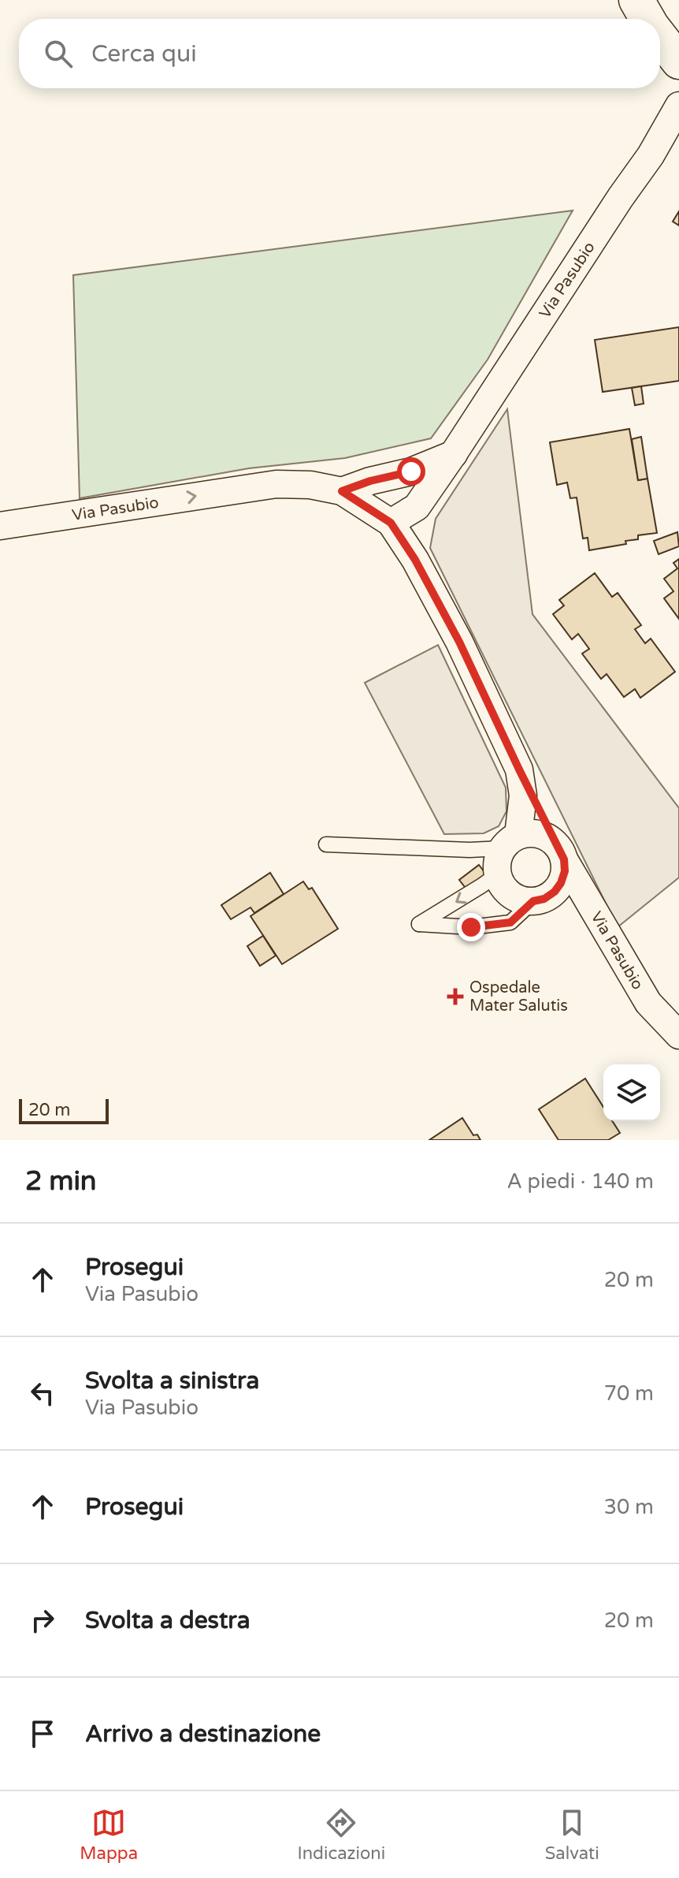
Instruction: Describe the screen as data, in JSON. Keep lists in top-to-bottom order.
{
  "streets": {
    "street": ["Via Pasubio"]
  },
  "places": {
    "health": ["Ospedale Mater Salutis"]
  },
  "scale_bar": "20 m",
  "page": {
    "search": "Cerca qui",
    "scale": "20 m",
    "heading": ["2 min", "A piedi · 140 m"],
    "list": [
      ["Prosegui", "Via Pasubio", "20 m"],
      ["Svolta a sinistra", "Via Pasubio", "70 m"],
      ["Prosegui", "30 m"],
      ["Svolta a destra", "20 m"],
      "Arrivo a destinazione"
    ],
    "nav": ["Mappa", "Indicazioni", "Salvati"]
  }
}
